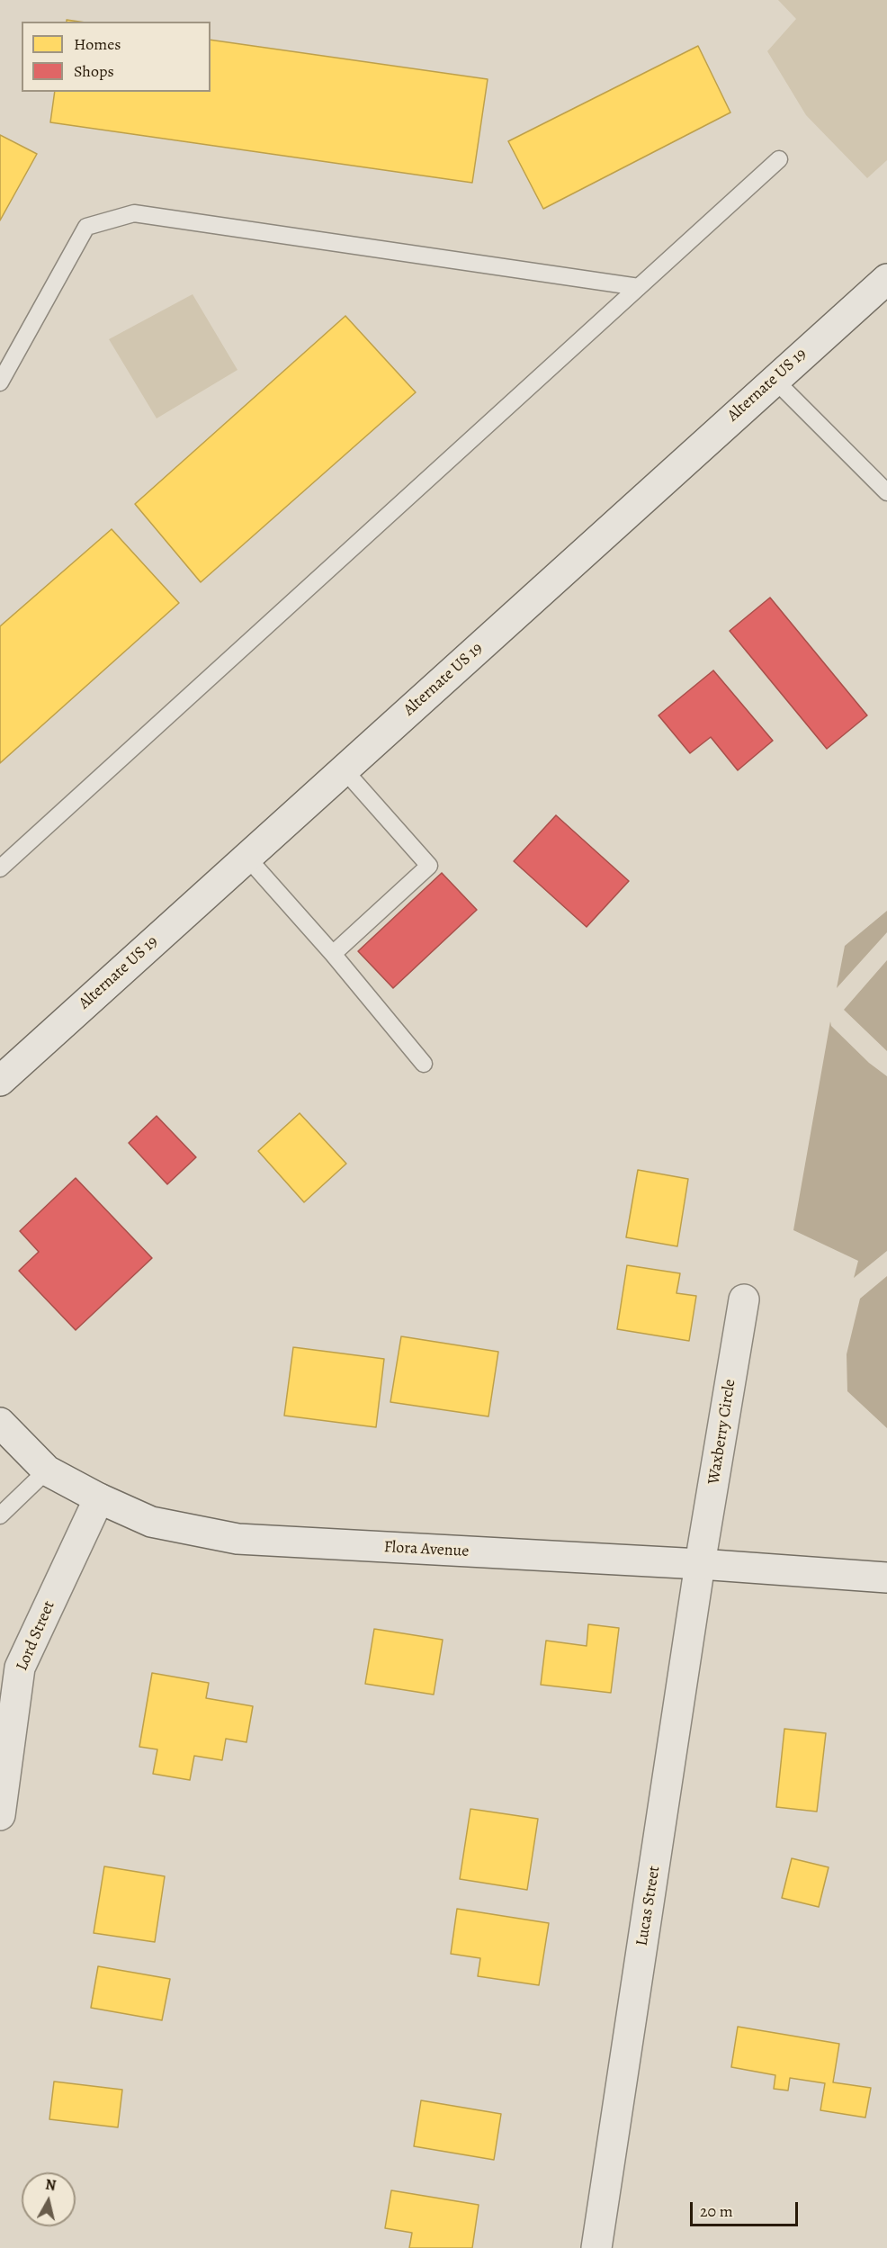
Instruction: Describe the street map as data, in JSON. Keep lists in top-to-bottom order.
{
  "streets": {
    "street": [
      "Alternate US 19",
      "Waxberry Circle",
      "Flora Avenue",
      "Lord Street",
      "Lucas Street"
    ]
  },
  "crossings": [
    ["Waxberry Circle", "Flora Avenue"],
    ["Waxberry Circle", "Lucas Street"],
    ["Flora Avenue", "Lord Street"],
    ["Flora Avenue", "Lucas Street"]
  ],
  "legend": ["Homes", "Shops"],
  "scale_bar": "20 m",
  "north": "top"
}
